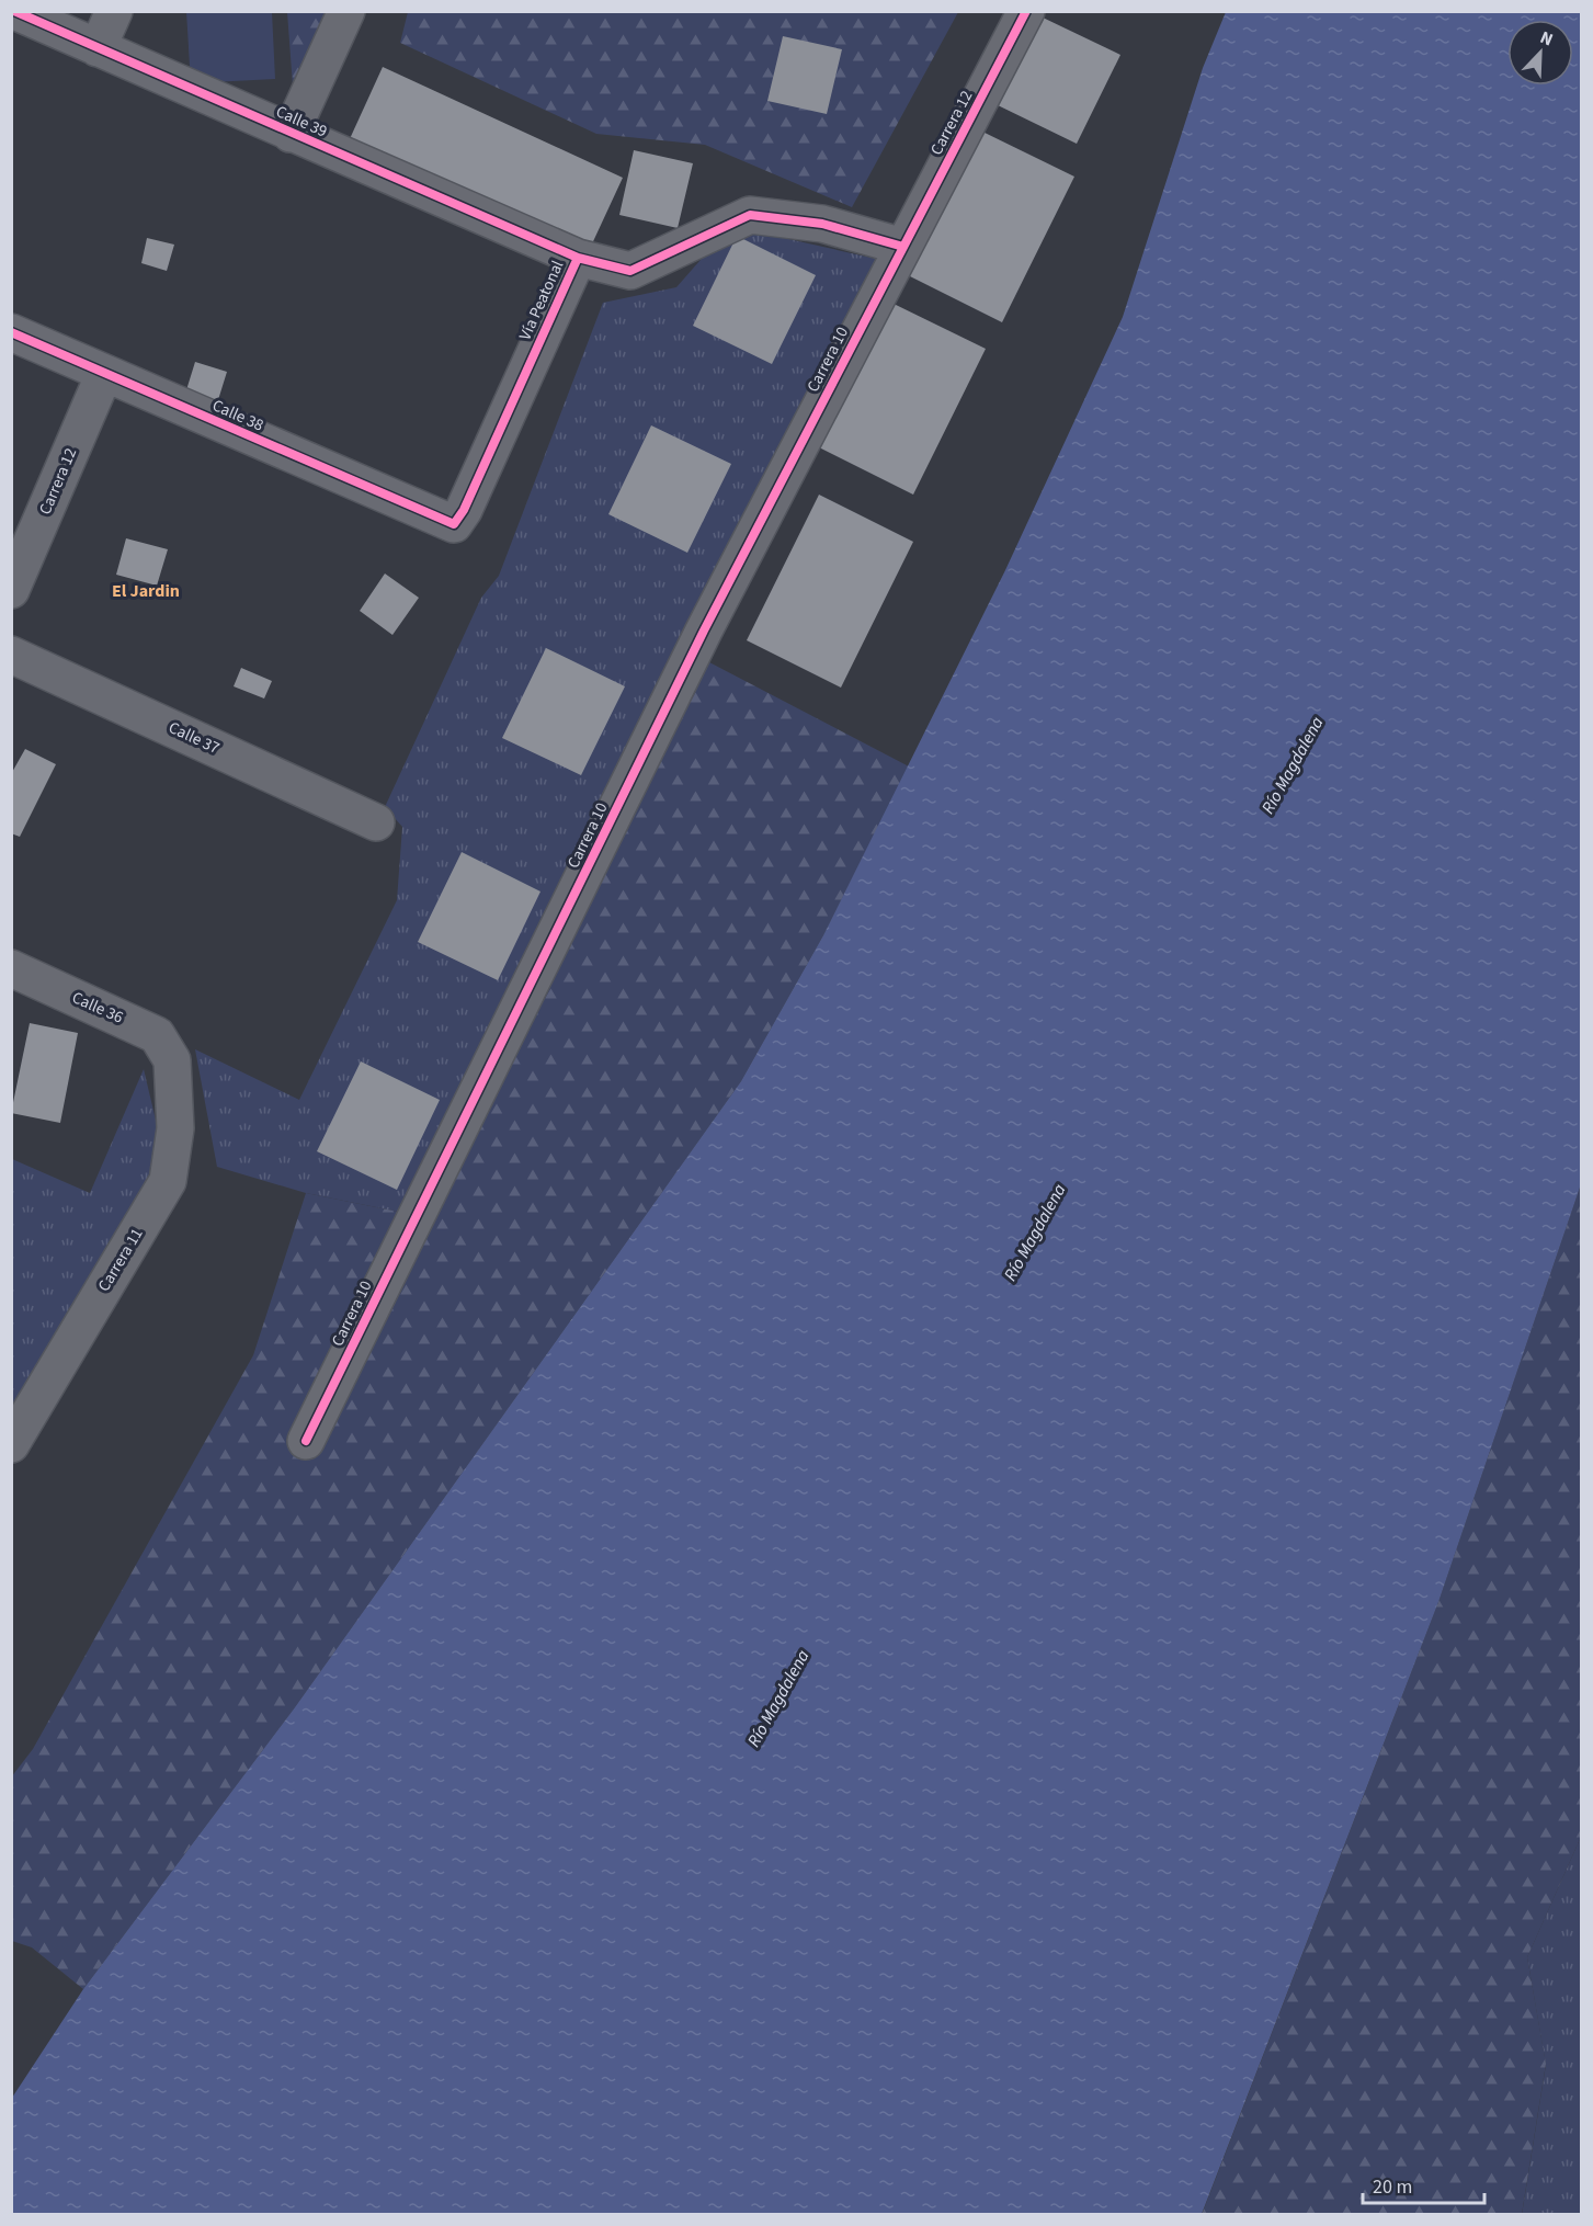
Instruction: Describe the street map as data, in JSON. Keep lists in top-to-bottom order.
{
  "streets": {
    "street": [
      "Calle 39",
      "Carrera 12",
      "Vía Peatonal",
      "Carrera 10",
      "Calle 38",
      "Calle 37",
      "Calle 36",
      "Carrera 11"
    ]
  },
  "crossings": [
    ["Calle 39", "Vía Peatonal"],
    ["Carrera 12", "Vía Peatonal"],
    ["Carrera 12", "Carrera 10"],
    ["Carrera 12", "Calle 38"],
    ["Vía Peatonal", "Carrera 10"],
    ["Vía Peatonal", "Calle 38"],
    ["Calle 36", "Carrera 11"]
  ],
  "districts": ["El Jardin"],
  "water": ["Río Magdalena"],
  "scale_bar": "20 m",
  "north": "top right"
}
